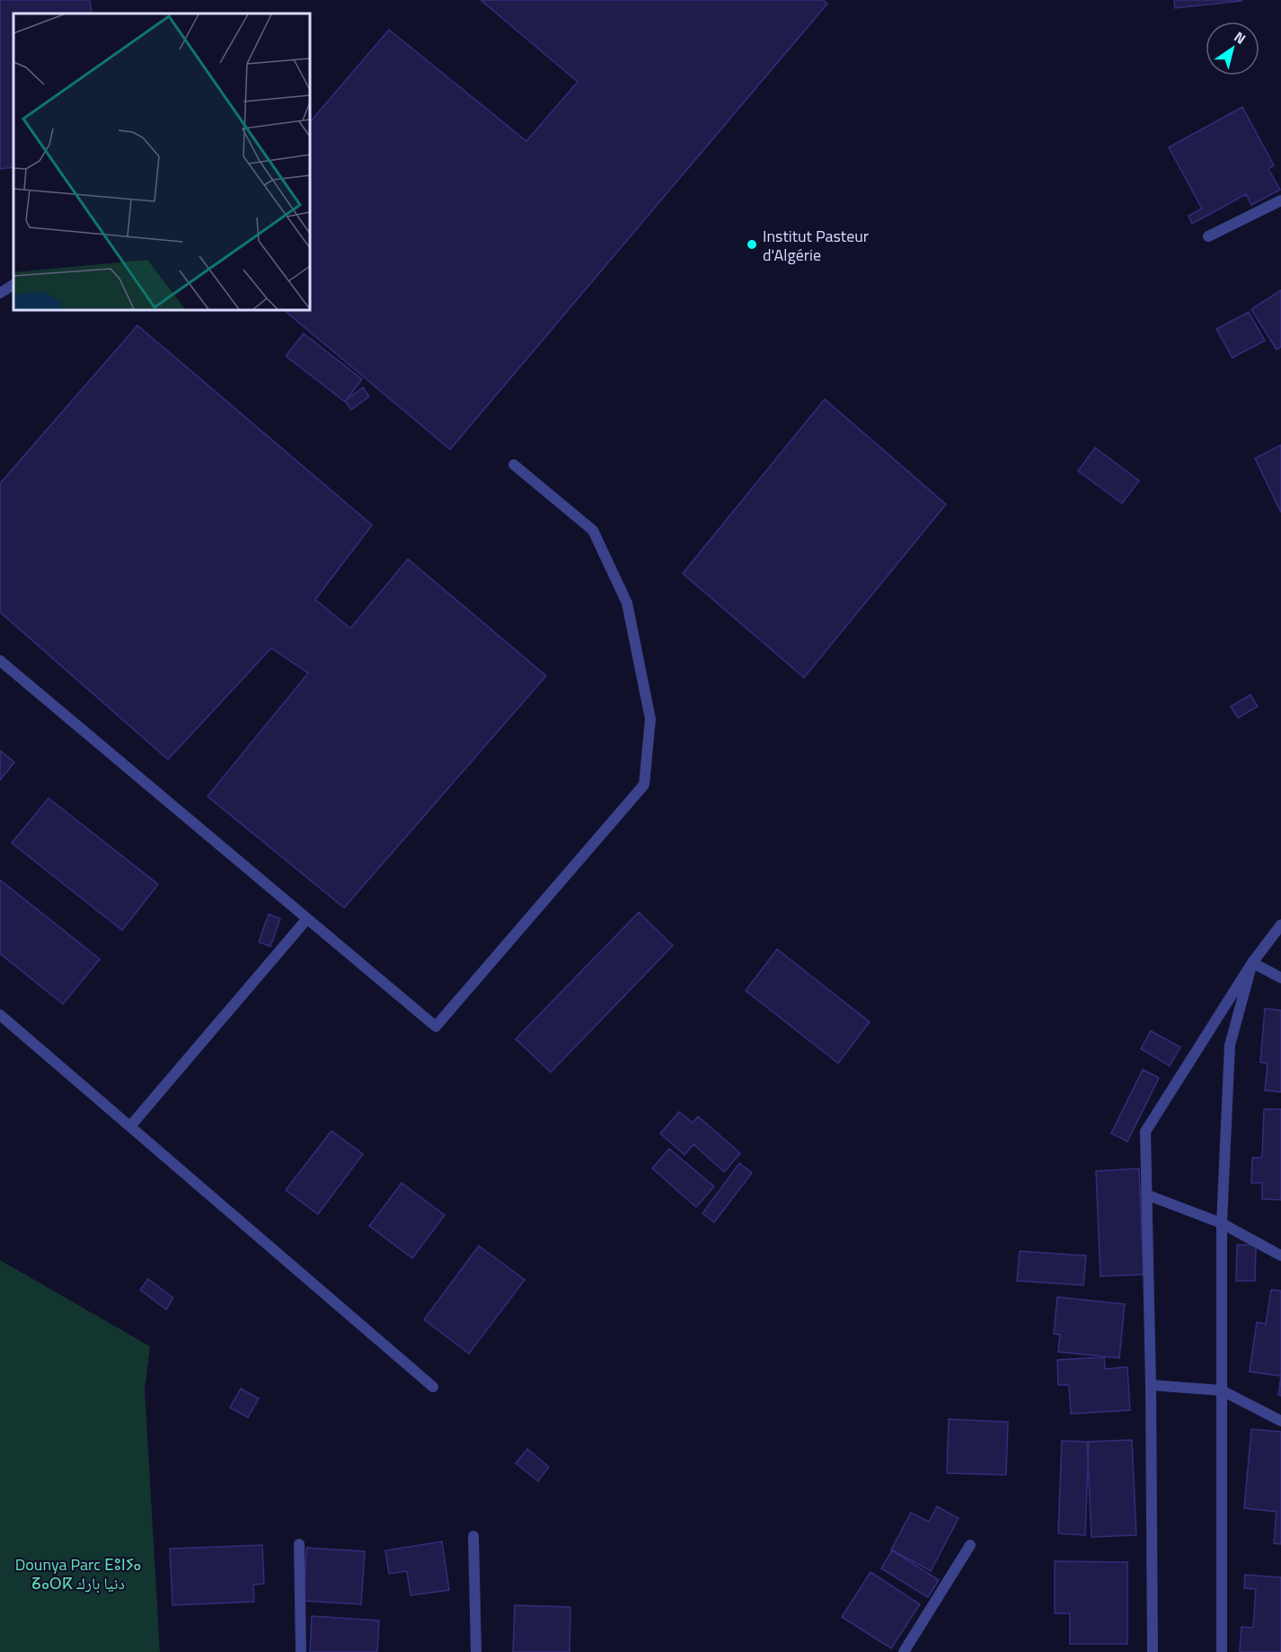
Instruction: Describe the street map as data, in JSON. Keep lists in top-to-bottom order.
{
  "parks": ["Dounya Parc ⴹⵓⵏⵢⴰ ⵒⴰⵔⴽ دنيا بارك"],
  "places": ["Institut Pasteur d'Algérie"],
  "north": "top right"
}
